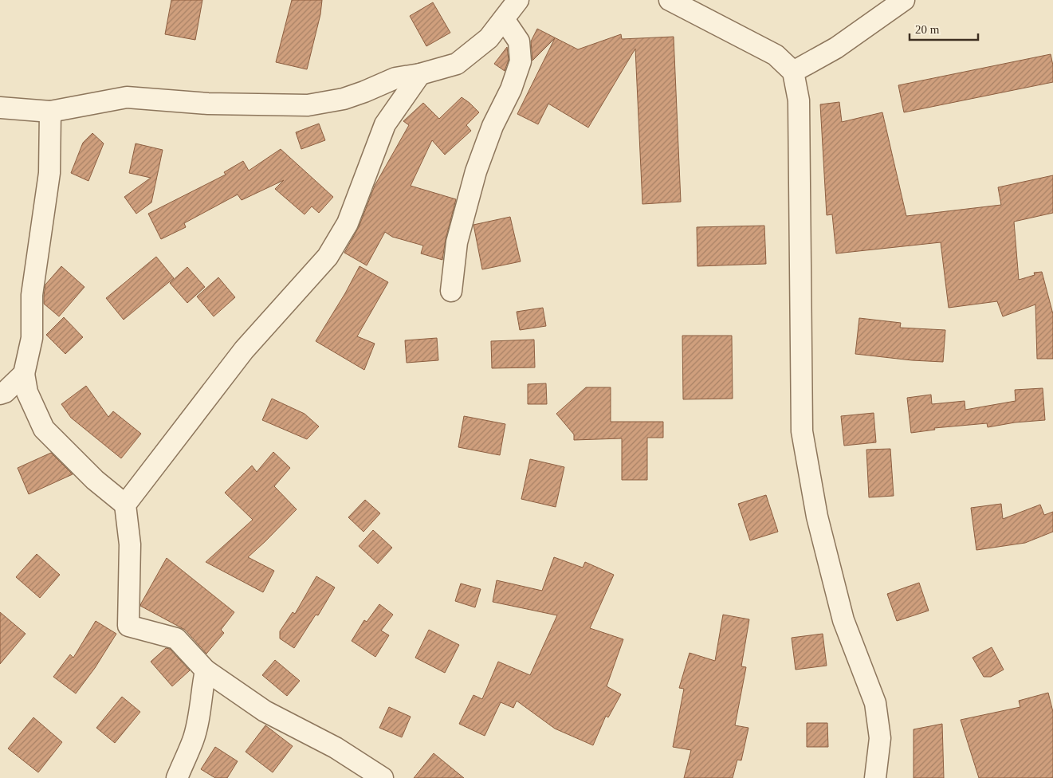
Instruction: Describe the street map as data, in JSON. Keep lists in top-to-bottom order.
{
  "scale_bar": "20 m"
}
